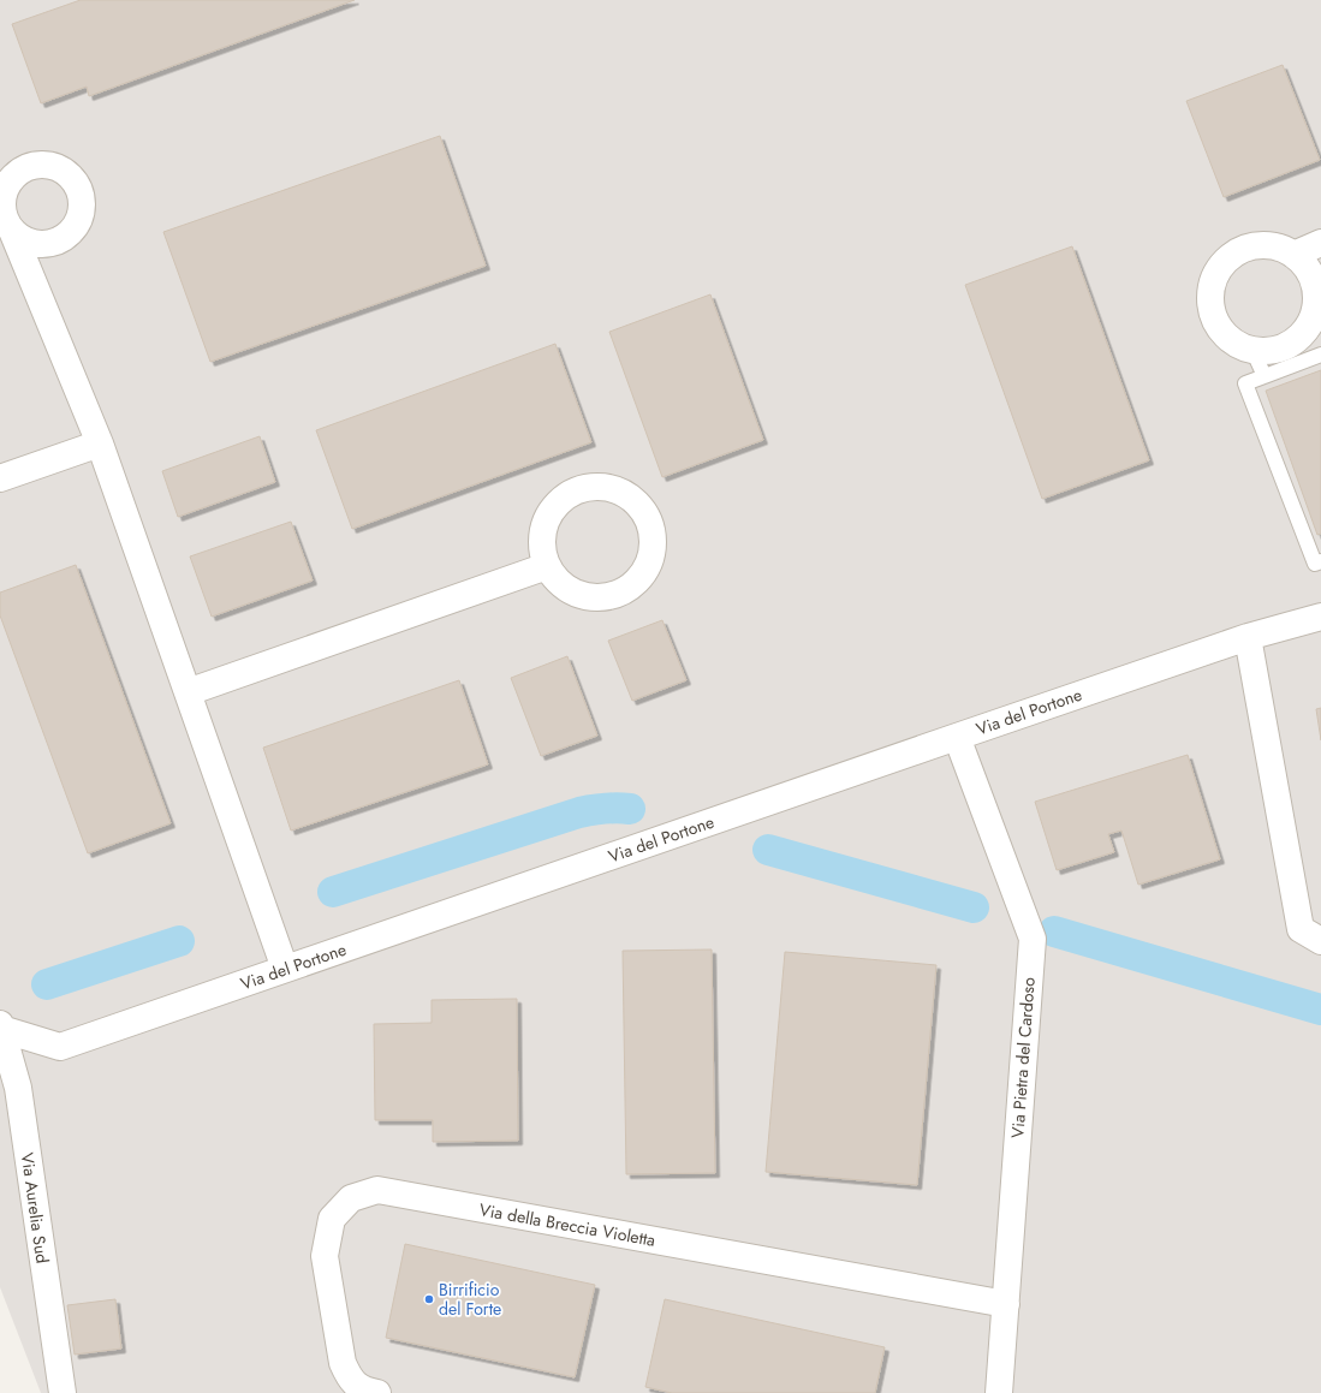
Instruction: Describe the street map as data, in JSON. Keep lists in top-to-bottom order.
{
  "streets": {
    "street": [
      "Via del Portone",
      "Via Pietra del Cardoso",
      "Via Aurelia Sud",
      "Via della Breccia Violetta"
    ]
  },
  "crossings": [
    ["Via del Portone", "Via Pietra del Cardoso"],
    ["Via del Portone", "Via Aurelia Sud"],
    ["Via Pietra del Cardoso", "Via della Breccia Violetta"]
  ],
  "places": ["Birrificio del Forte"]
}
